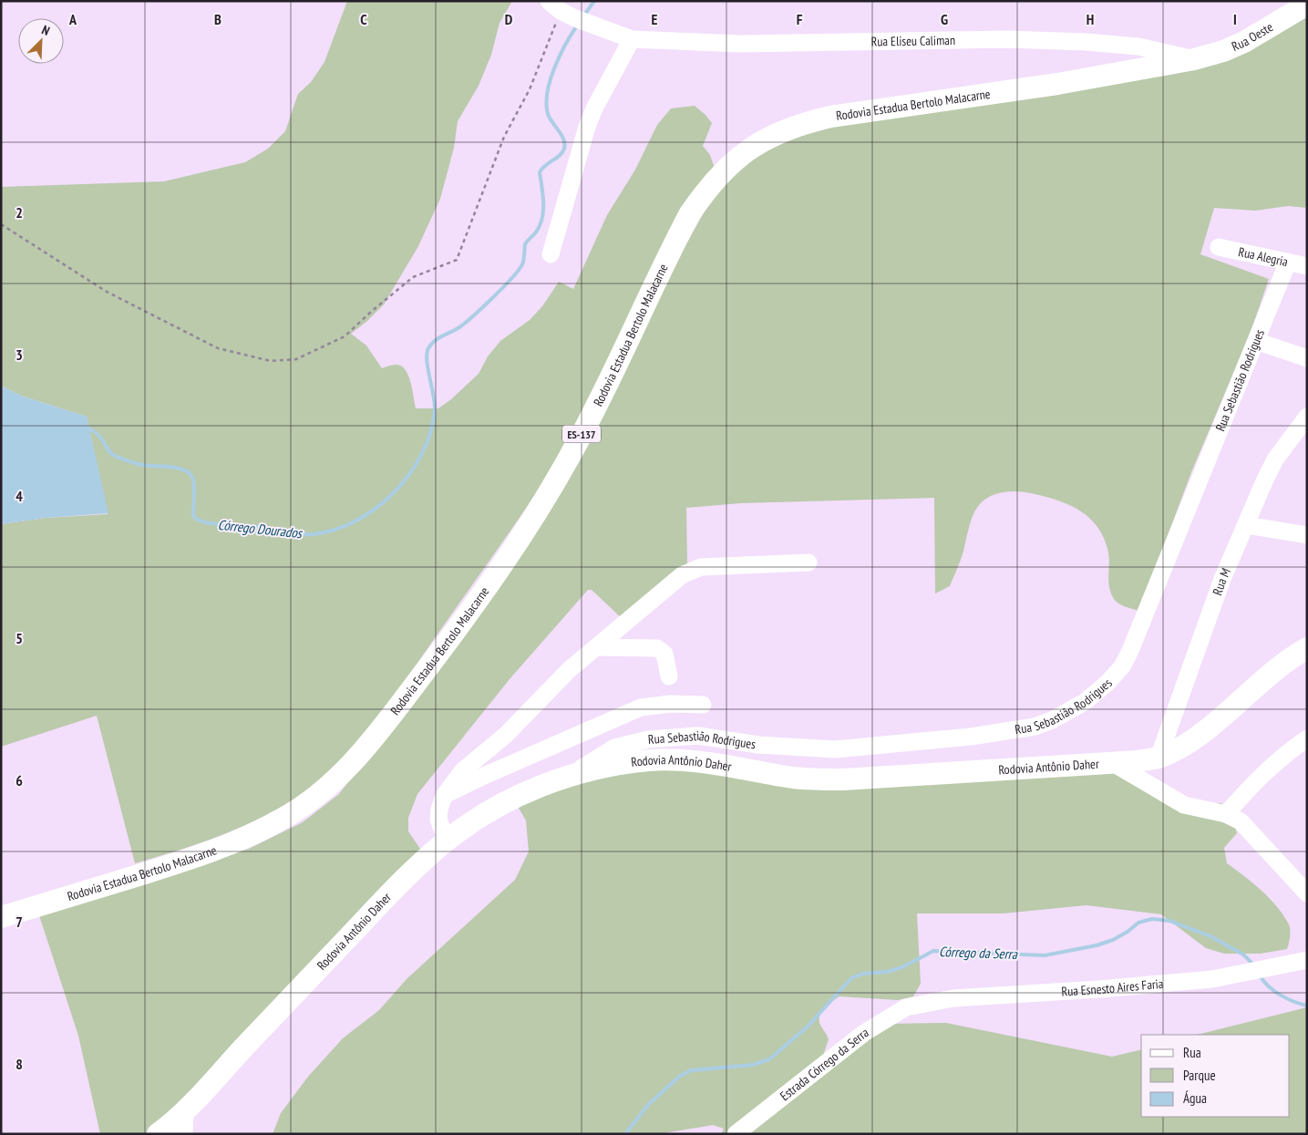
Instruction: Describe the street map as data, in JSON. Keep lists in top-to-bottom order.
{
  "streets": {
    "main road": [
      "Rua Oeste",
      "Rodovia Estadua Bertolo Malacarne",
      "ES-137",
      "Rodovia Antônio Daher"
    ],
    "street": [
      "Rua Eliseu Caliman",
      "Rua Alegria",
      "Rua Sebastião Rodrigues",
      "Rua M",
      "Rua Esnesto Aires Faria",
      "Estrada Córrego da Serra"
    ]
  },
  "crossings": [
    ["Rua Oeste", "Rua Eliseu Caliman"],
    ["Rua Oeste", "Rodovia Estadua Bertolo Malacarne"],
    ["Rua Eliseu Caliman", "Rodovia Estadua Bertolo Malacarne"],
    ["Rua Alegria", "Rua Sebastião Rodrigues"],
    ["Rua Sebastião Rodrigues", "Rodovia Antônio Daher"],
    ["Rua M", "Rodovia Antônio Daher"],
    ["Rua Esnesto Aires Faria", "Estrada Córrego da Serra"]
  ],
  "water": ["Córrego Dourados", "Córrego da Serra"],
  "legend": ["Rua", "Parque", "Água"],
  "north": "top right",
  "grid": {
    "columns": [
      "A",
      "B",
      "C",
      "D",
      "E",
      "F",
      "G",
      "H",
      "I"
    ],
    "rows": [
      "2",
      "3",
      "4",
      "5",
      "6",
      "7",
      "8"
    ]
  }
}
